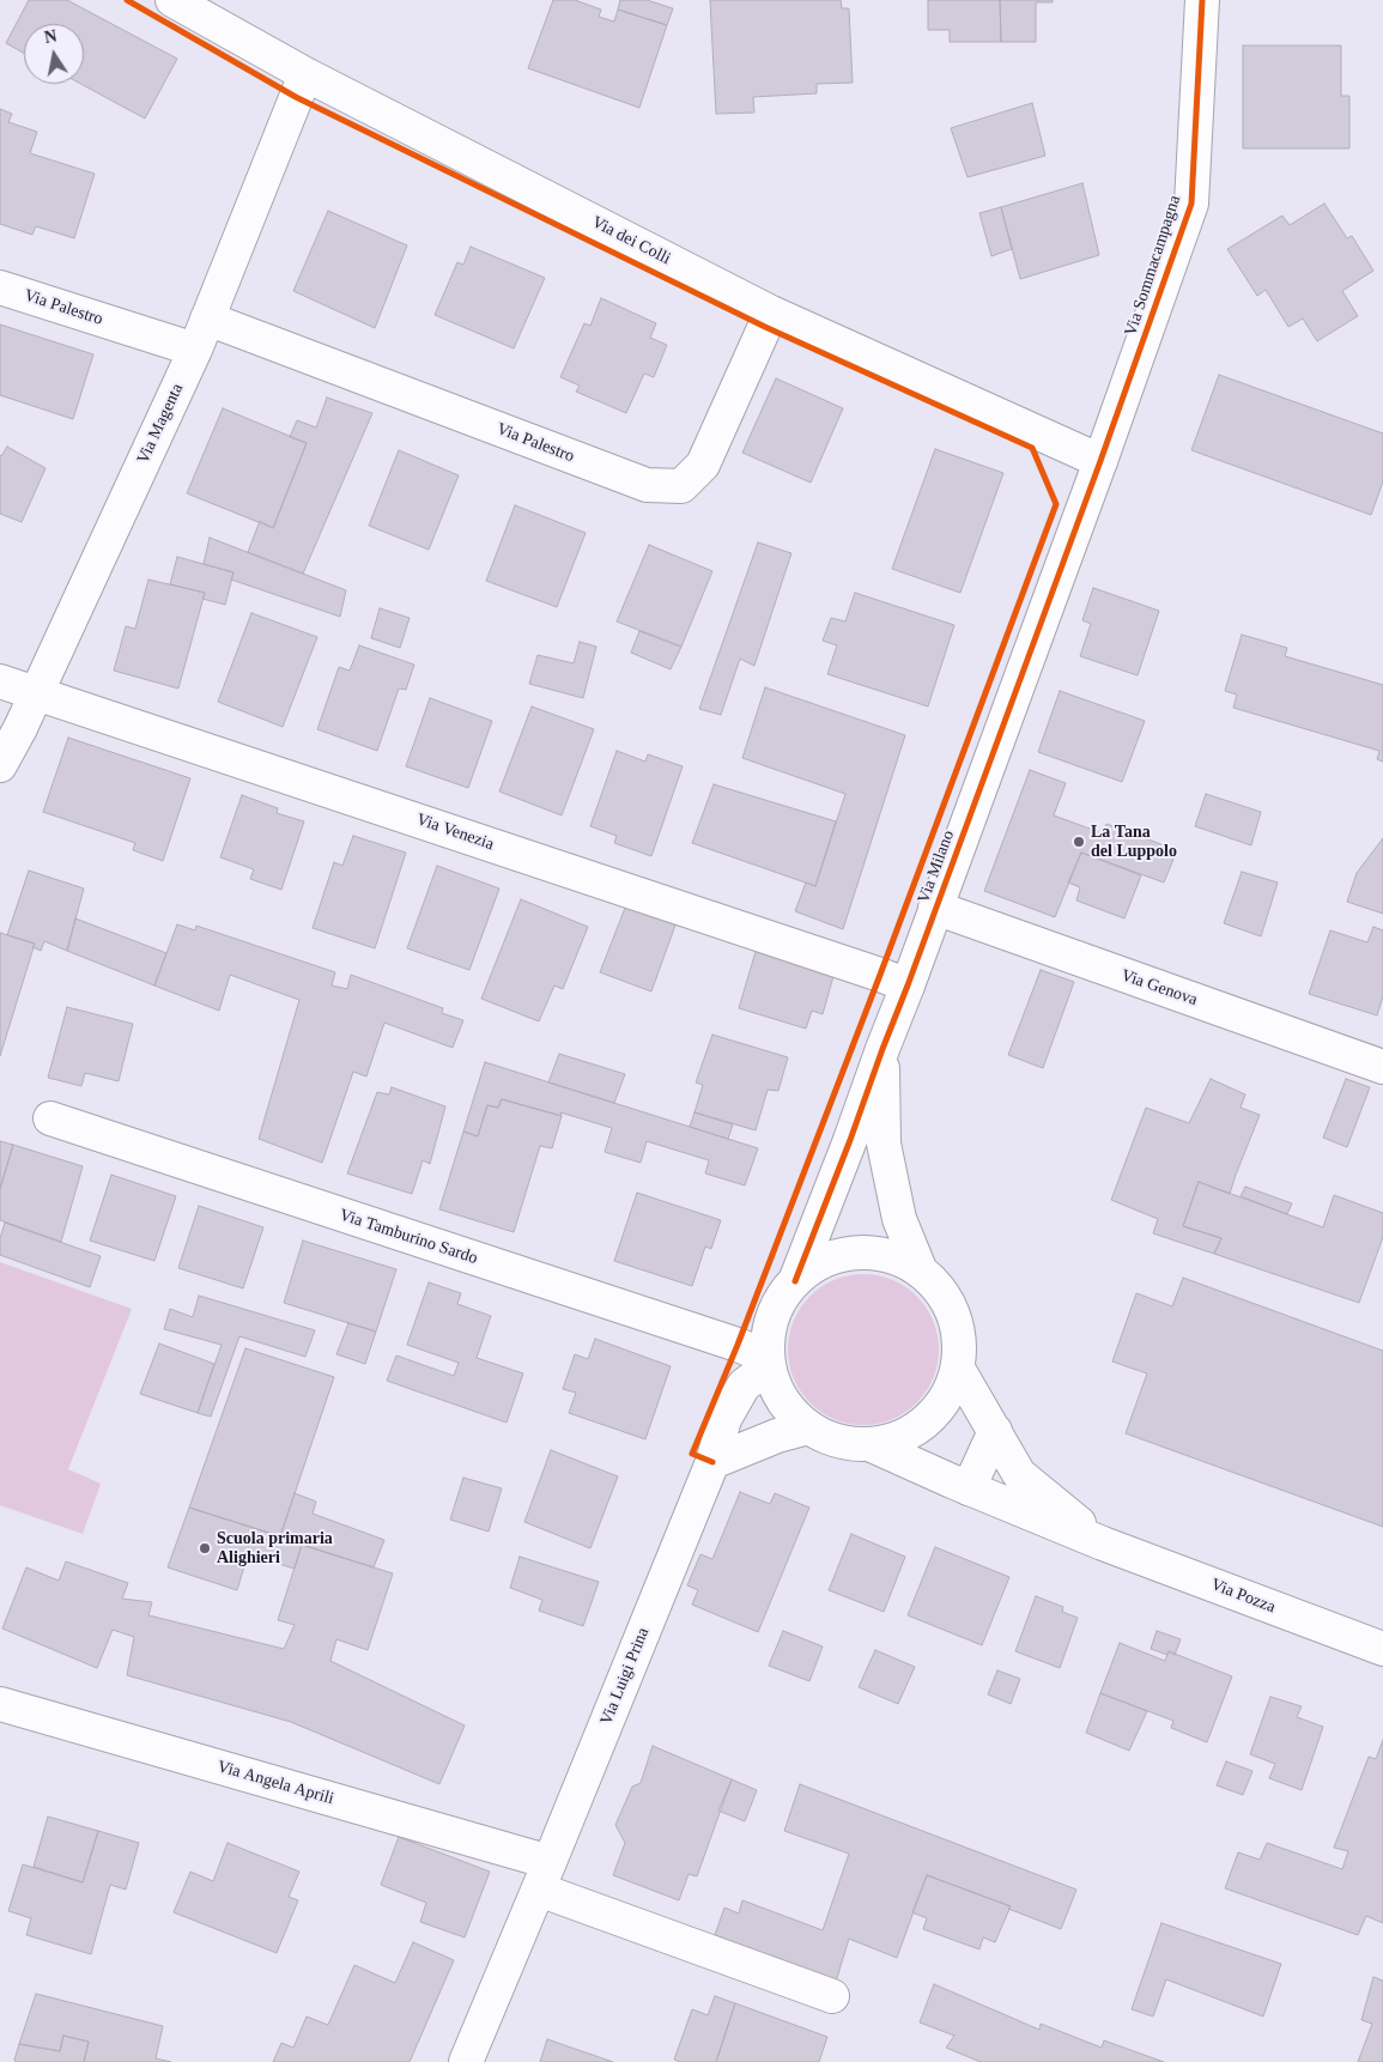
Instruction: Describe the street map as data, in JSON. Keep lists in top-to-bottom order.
{
  "streets": {
    "street": [
      "Via dei Colli",
      "Via Sommacampagna",
      "Via Palestro",
      "Via Magenta",
      "Via Venezia",
      "Via Milano",
      "Via Genova",
      "Via Tamburino Sardo",
      "Via Pozza",
      "Via Luigi Prina",
      "Via Angela Aprili"
    ]
  },
  "crossings": [
    ["Via dei Colli", "Via Sommacampagna"],
    ["Via dei Colli", "Via Palestro"],
    ["Via dei Colli", "Via Magenta"],
    ["Via dei Colli", "Via Milano"],
    ["Via Sommacampagna", "Via Milano"],
    ["Via Palestro", "Via Magenta"],
    ["Via Magenta", "Via Venezia"],
    ["Via Venezia", "Via Milano"],
    ["Via Milano", "Via Genova"],
    ["Via Milano", "Via Tamburino Sardo"],
    ["Via Milano", "Via Pozza"],
    ["Via Milano", "Via Luigi Prina"],
    ["Via Tamburino Sardo", "Via Pozza"],
    ["Via Tamburino Sardo", "Via Luigi Prina"],
    ["Via Pozza", "Via Luigi Prina"],
    ["Via Luigi Prina", "Via Angela Aprili"]
  ],
  "places": ["La Tana del Luppolo", "Scuola primaria Alighieri"],
  "north": "top"
}
